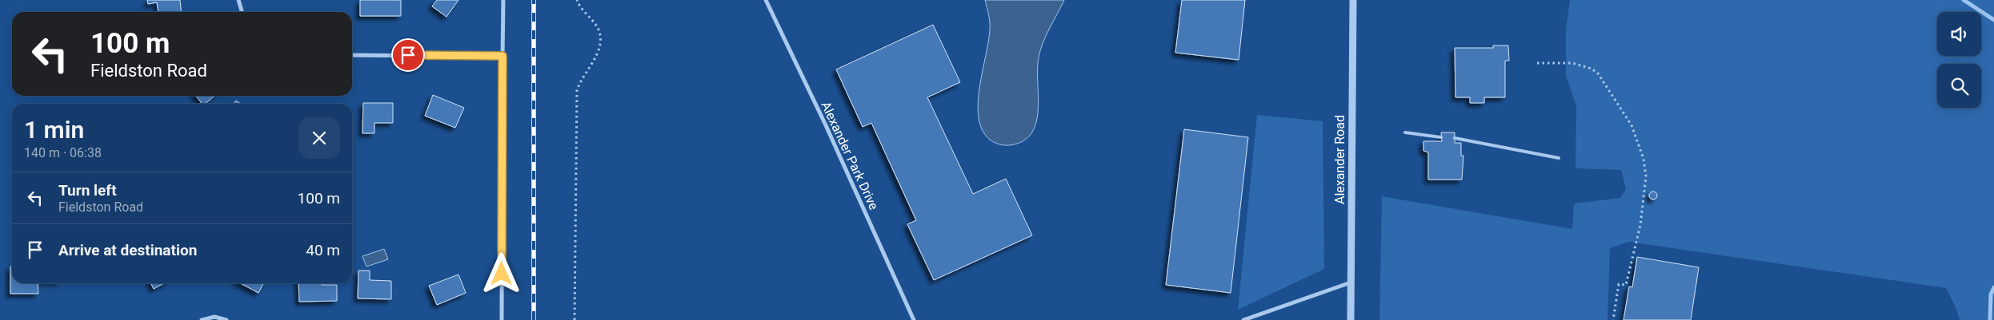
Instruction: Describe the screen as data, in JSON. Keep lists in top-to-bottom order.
{
  "streets": {
    "street": ["Alexander Park Drive", "Alexander Road"]
  },
  "page": {
    "turn": ["100 m", "Fieldston Road"],
    "heading": ["1 min", "140 m · 06:38"],
    "list": [
      {
        "name": "Turn left",
        "note": "Fieldston Road",
        "value": "100 m"
      },
      {
        "name": "Arrive at destination",
        "value": "40 m"
      }
    ]
  }
}
